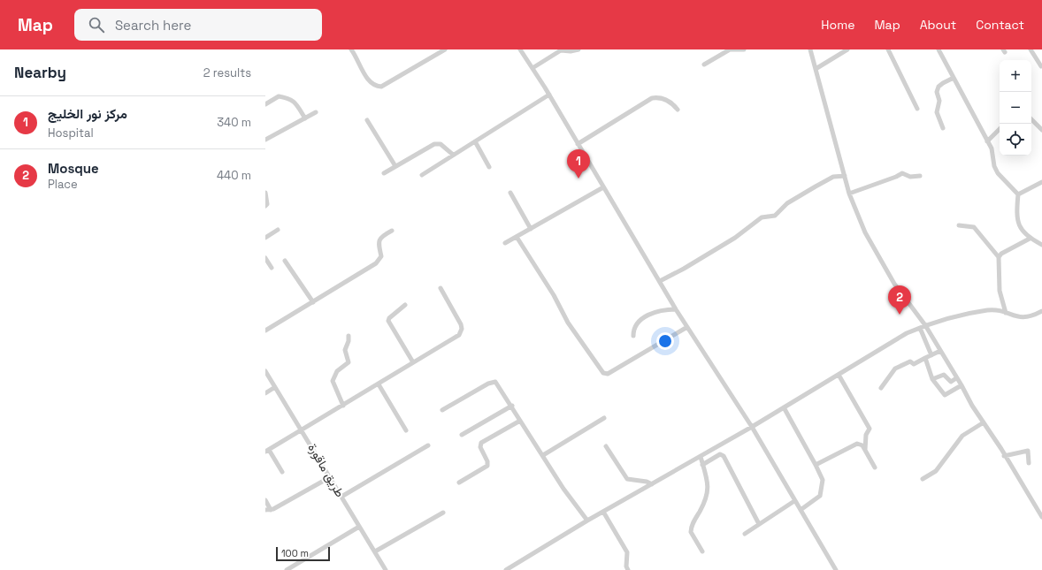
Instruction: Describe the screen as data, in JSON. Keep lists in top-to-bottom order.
{
  "streets": {
    "street": ["طريق ماقورة"]
  },
  "scale_bar": "100 m",
  "page": {
    "header": "Map",
    "search": "Search here",
    "nav": [
      "Home",
      "Map",
      "About",
      "Contact"
    ],
    "heading": ["Nearby", "2 results"],
    "map_buttons": ["+", "−"],
    "list": [
      {
        "mark": "1",
        "name": "مركز نور الخليج",
        "note": "Hospital",
        "value": "340 m"
      },
      {
        "mark": "2",
        "name": "Mosque",
        "note": "Place",
        "value": "440 m"
      }
    ],
    "pins": ["1", "2"],
    "scale": "100 m"
  }
}
